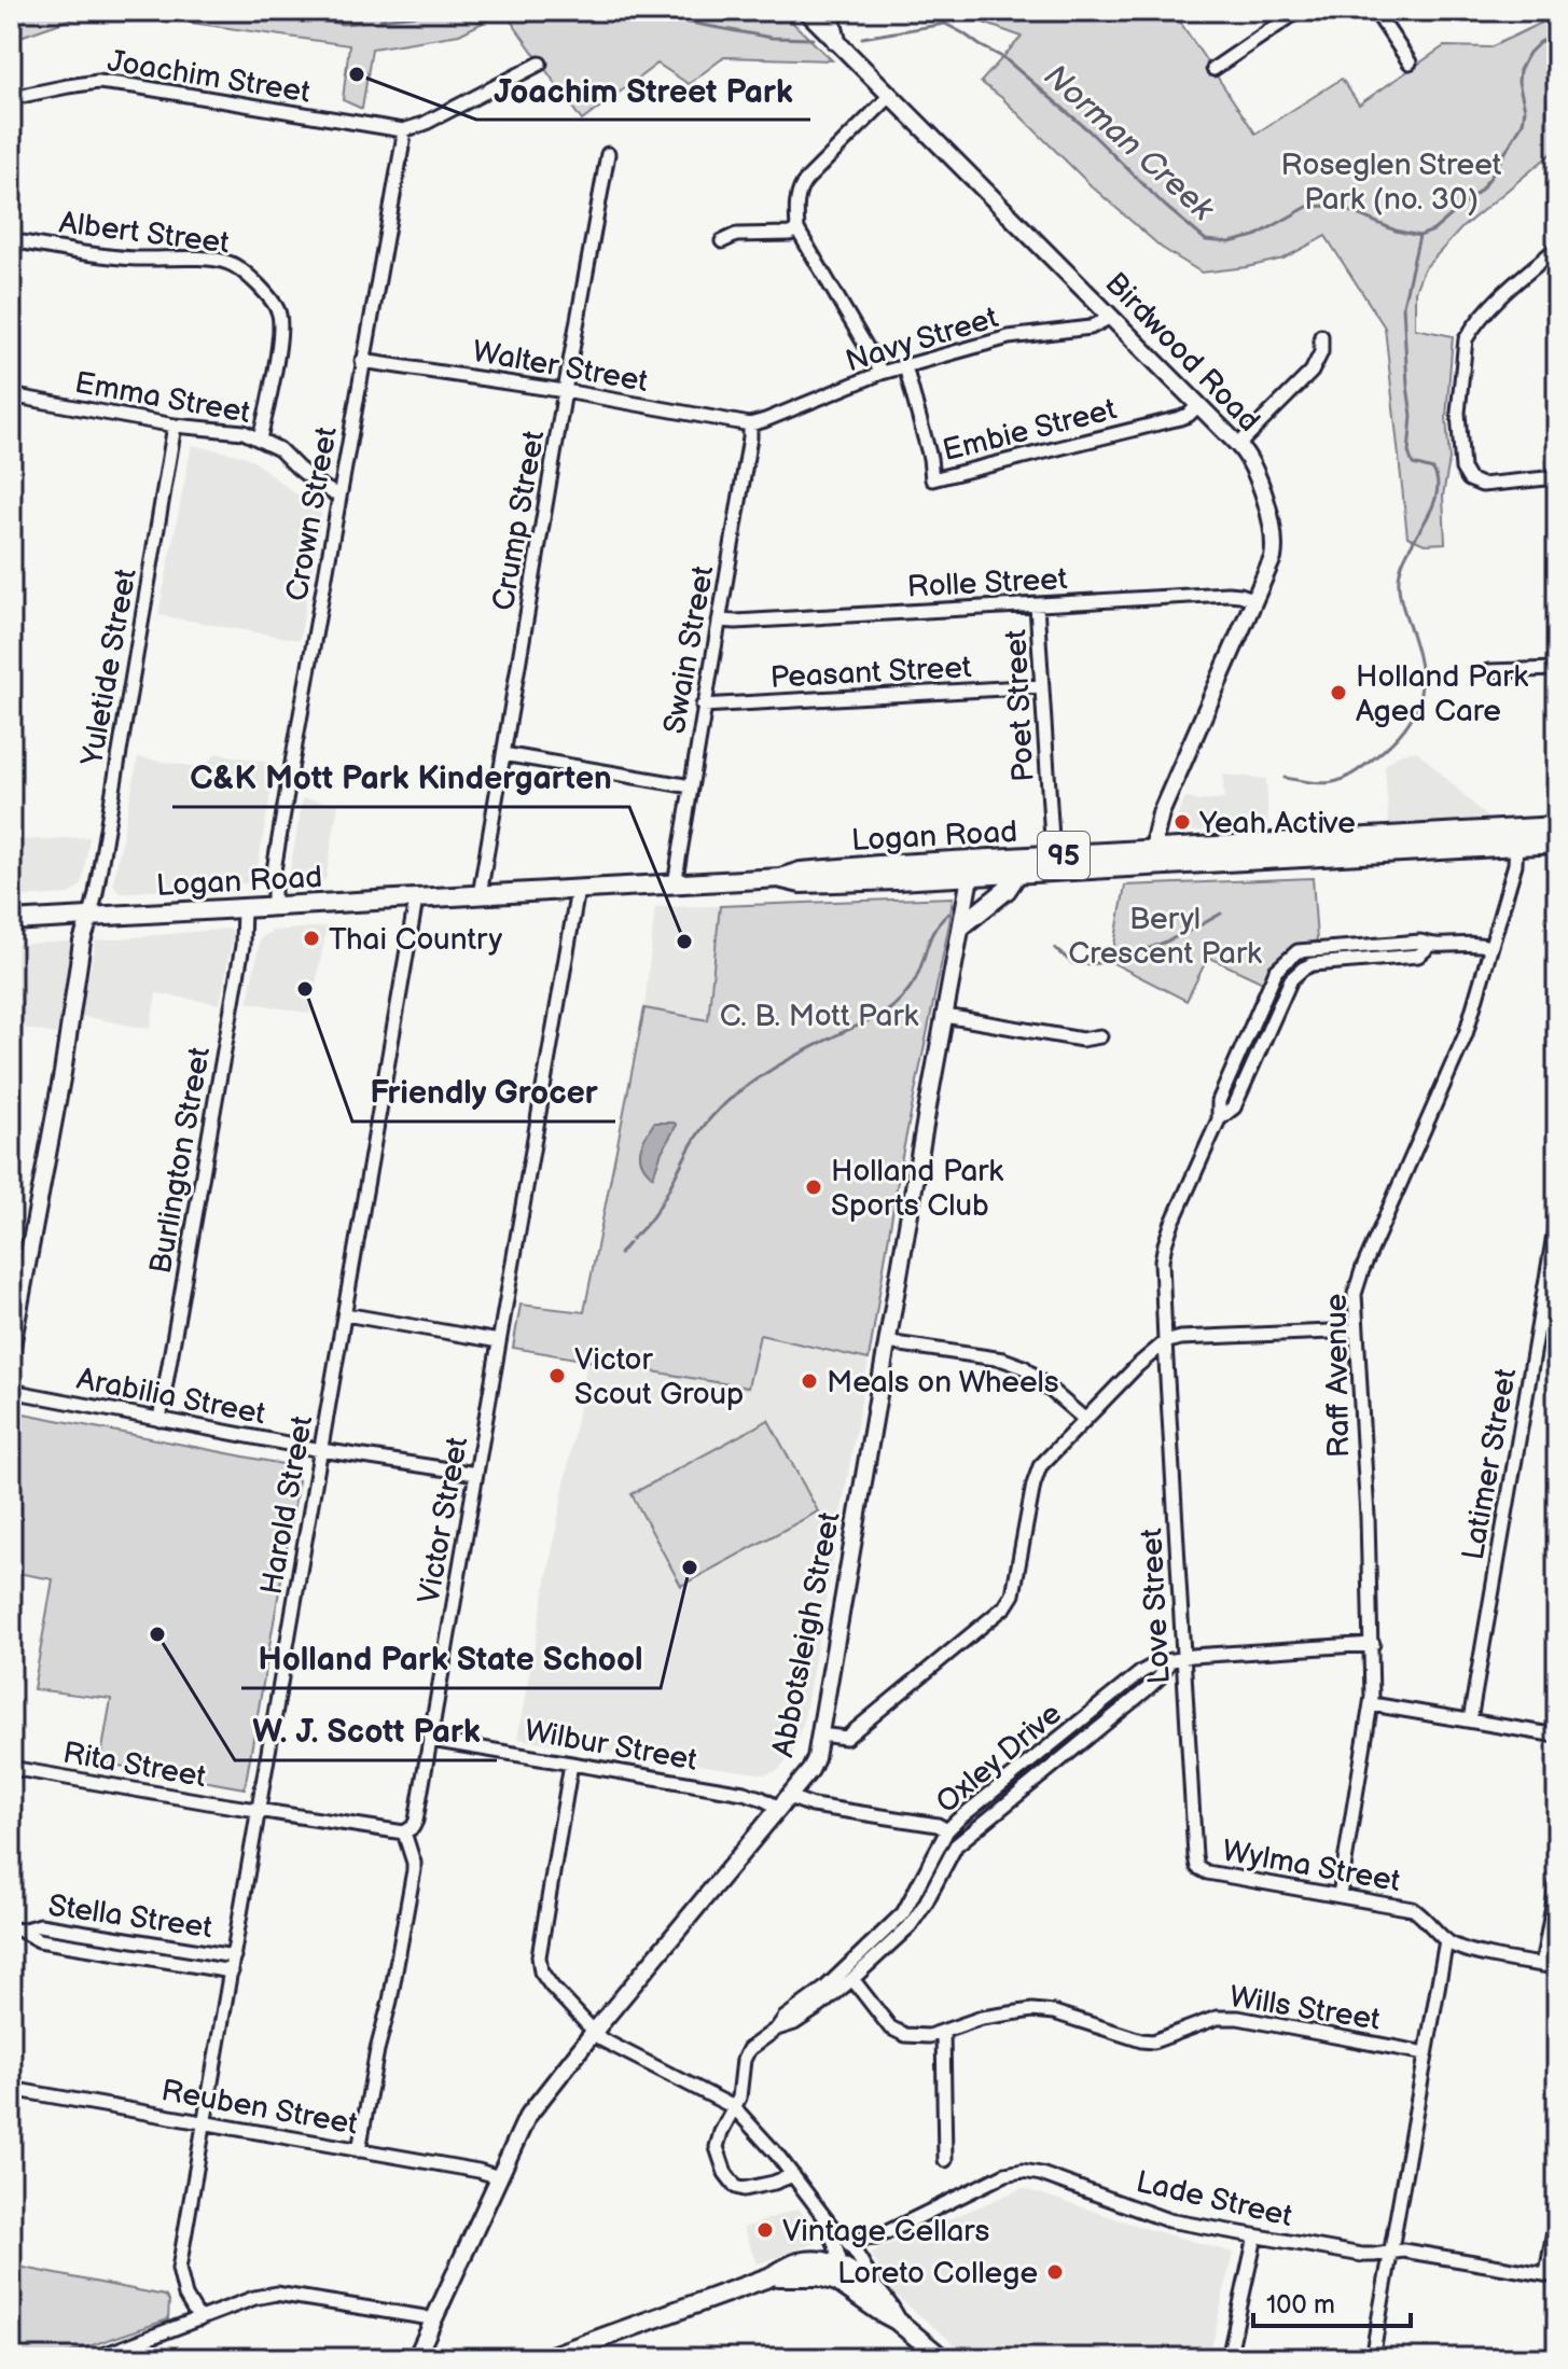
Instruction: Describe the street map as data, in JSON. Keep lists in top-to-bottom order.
{
  "streets": {
    "main road": ["Logan Road", "95"],
    "street": [
      "Joachim Street",
      "Albert Street",
      "Navy Street",
      "Birdwood Road",
      "Walter Street",
      "Emma Street",
      "Embie Street",
      "Crown Street",
      "Crump Street",
      "Rolle Street",
      "Swain Street",
      "Yuletide Street",
      "Peasant Street",
      "Poet Street",
      "Burlington Street",
      "Raff Avenue",
      "Arabilia Street",
      "Latimer Street",
      "Harold Street",
      "Victor Street",
      "Love Street",
      "Abbotsleigh Street",
      "Wilbur Street",
      "Oxley Drive",
      "Rita Street",
      "Wylma Street",
      "Stella Street",
      "Wills Street",
      "Reuben Street",
      "Lade Street"
    ]
  },
  "crossings": [
    ["Joachim Street", "Crown Street"],
    ["Albert Street", "Emma Street"],
    ["Navy Street", "Birdwood Road"],
    ["Navy Street", "Walter Street"],
    ["Navy Street", "Embie Street"],
    ["Navy Street", "Swain Street"],
    ["Birdwood Road", "Embie Street"],
    ["Birdwood Road", "Rolle Street"],
    ["Birdwood Road", "Logan Road"],
    ["Walter Street", "Crown Street"],
    ["Walter Street", "Crump Street"],
    ["Walter Street", "Swain Street"],
    ["Emma Street", "Crown Street"],
    ["Emma Street", "Yuletide Street"],
    ["Crown Street", "Logan Road"],
    ["Crump Street", "Logan Road"],
    ["Rolle Street", "Swain Street"],
    ["Rolle Street", "Poet Street"],
    ["Swain Street", "Peasant Street"],
    ["Swain Street", "Logan Road"],
    ["Yuletide Street", "Logan Road"],
    ["Peasant Street", "Poet Street"],
    ["Poet Street", "Logan Road"],
    ["Logan Road", "Burlington Street"],
    ["Logan Road", "Raff Avenue"],
    ["Logan Road", "Harold Street"],
    ["Logan Road", "Victor Street"],
    ["Logan Road", "Abbotsleigh Street"],
    ["Burlington Street", "Arabilia Street"],
    ["Raff Avenue", "Love Street"],
    ["Raff Avenue", "Oxley Drive"],
    ["Raff Avenue", "Wylma Street"],
    ["Arabilia Street", "Harold Street"],
    ["Arabilia Street", "Victor Street"],
    ["Harold Street", "Rita Street"],
    ["Harold Street", "Stella Street"],
    ["Harold Street", "Reuben Street"],
    ["Victor Street", "Wilbur Street"],
    ["Victor Street", "Rita Street"],
    ["Love Street", "Oxley Drive"],
    ["Love Street", "Wylma Street"],
    ["Abbotsleigh Street", "Wilbur Street"],
    ["Abbotsleigh Street", "Reuben Street"],
    ["Wilbur Street", "Oxley Drive"],
    ["Oxley Drive", "Wills Street"]
  ],
  "water": ["Norman Creek"],
  "parks": ["Roseglen Street Park (no. 30)", "Beryl Crescent Park", "C. B. Mott Park"],
  "places": [
    "Joachim Street Park",
    "Holland Park Aged Care",
    "Yeah Active",
    "Thai Country",
    "C&K Mott Park Kindergarten",
    "Friendly Grocer",
    "Holland Park Sports Club",
    "Victor Scout Group",
    "Meals on Wheels",
    "Holland Park State School",
    "W. J. Scott Park",
    "Vintage Cellars",
    "Loreto College"
  ],
  "scale_bar": "100 m"
}
